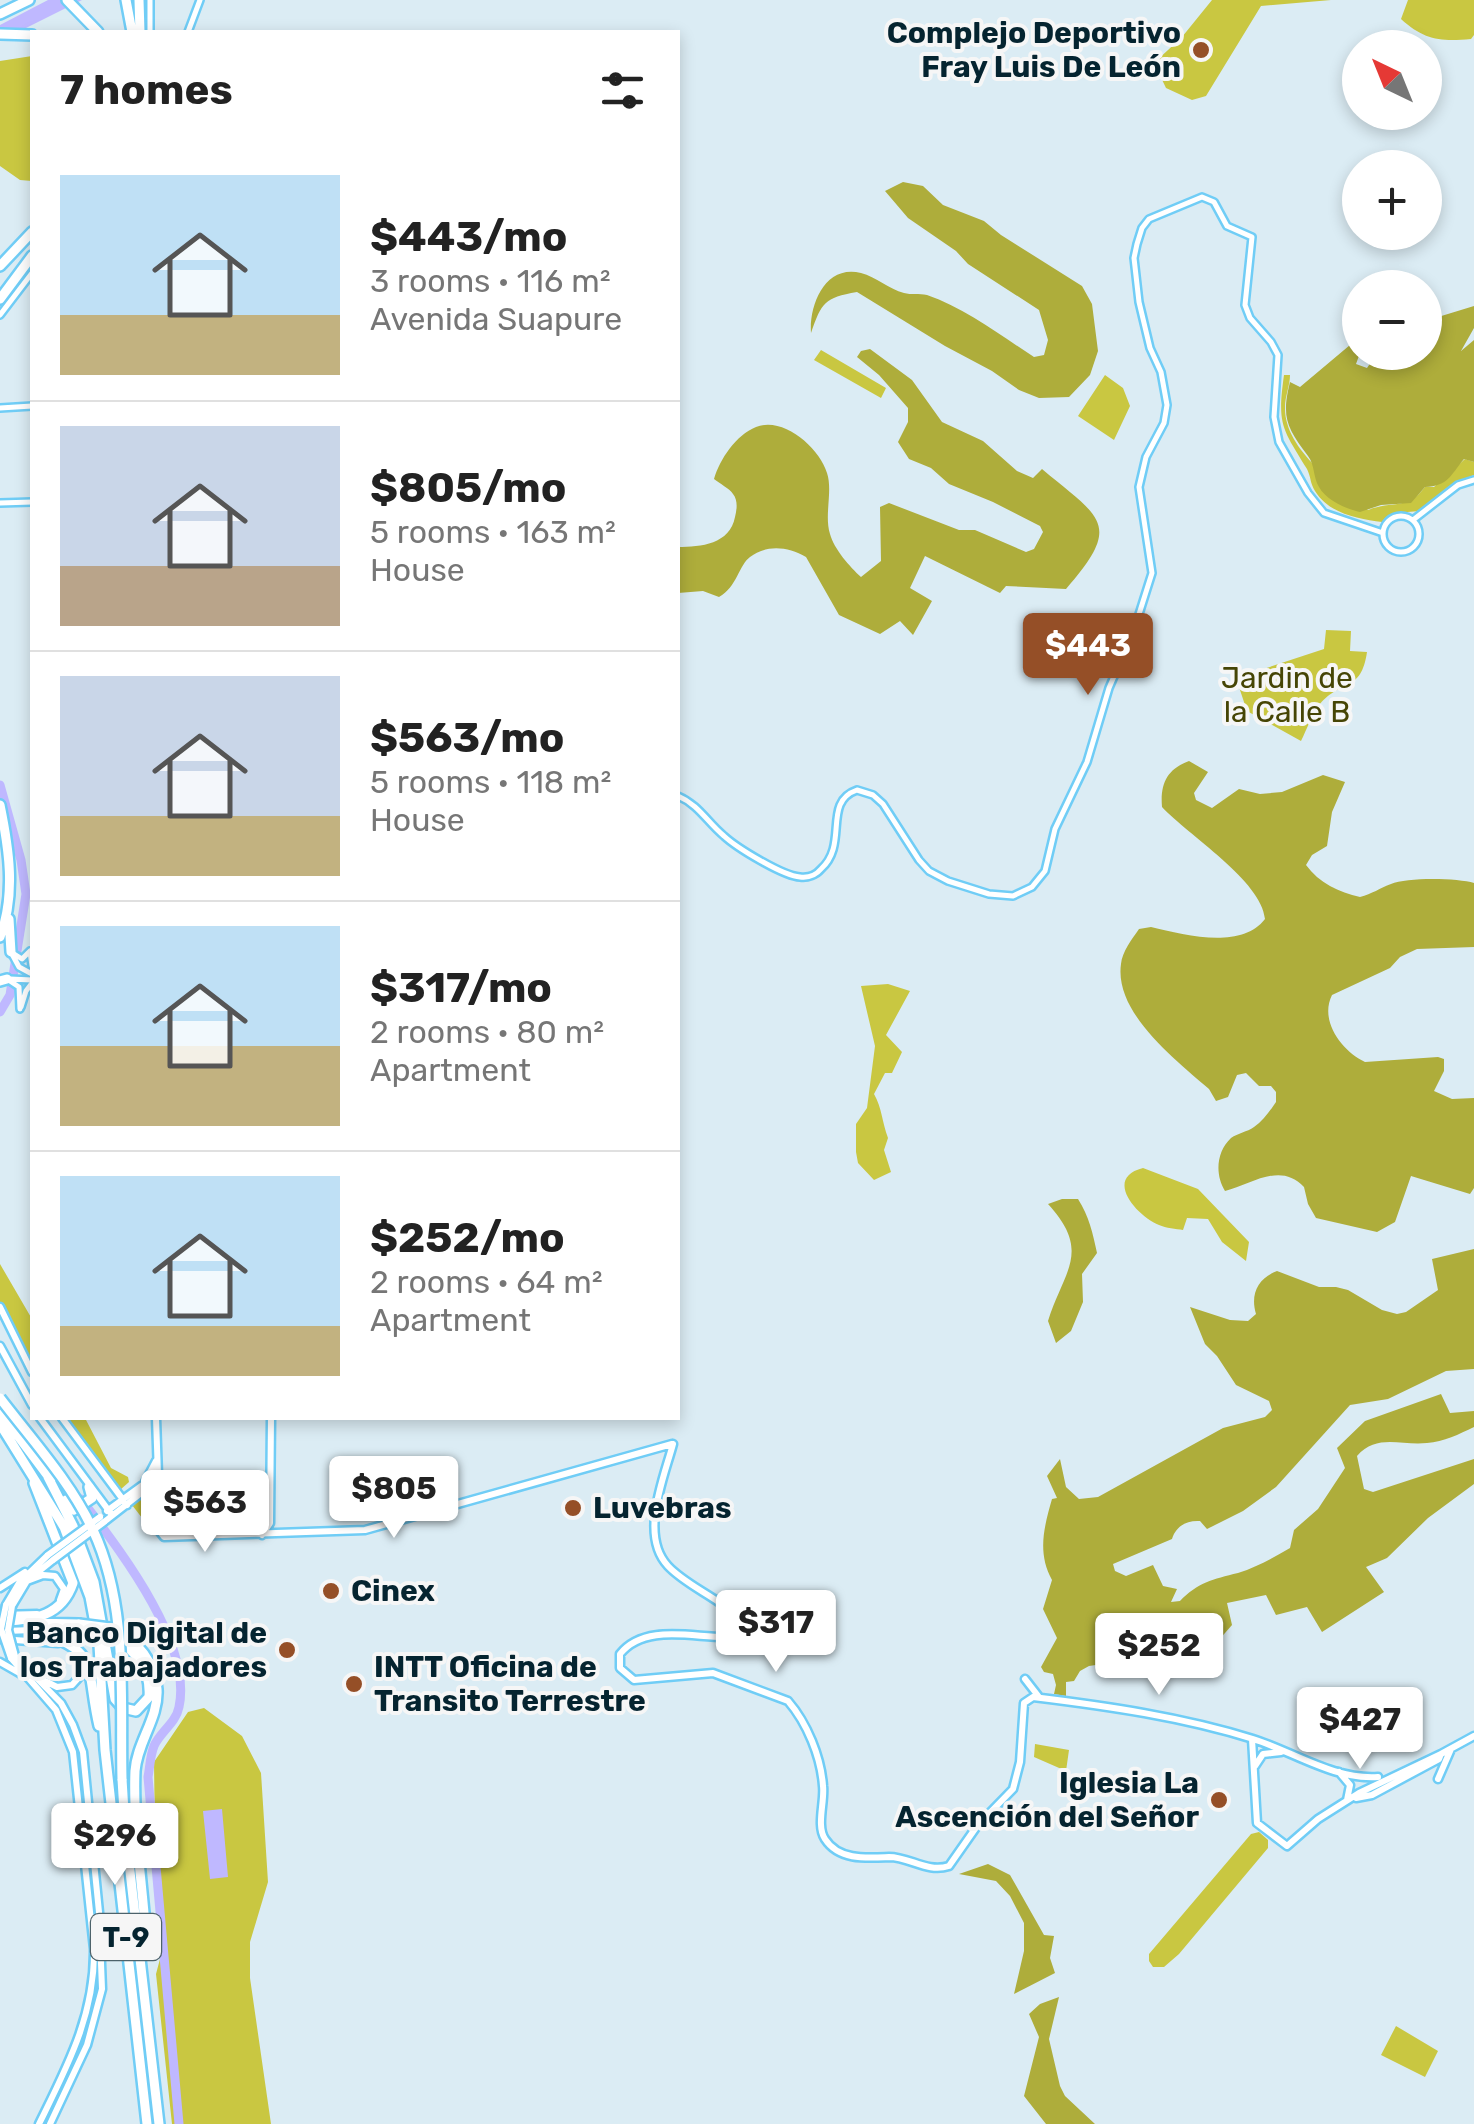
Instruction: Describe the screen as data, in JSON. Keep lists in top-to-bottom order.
{
  "streets": {
    "highway": ["T-9"]
  },
  "parks": ["Jardin de la Calle B"],
  "places": [
    "Complejo Deportivo Fray Luis De León",
    "Luvebras",
    "Cinex",
    "Banco Digital de los Trabajadores",
    "INTT Oficina de Transito Terrestre",
    "Iglesia La Ascención del Señor"
  ],
  "north": "top left",
  "page": {
    "map_buttons": ["+", "−"],
    "heading": "7 homes",
    "list": [
      {
        "name": "$443/mo",
        "note": "3 rooms · 116 m² · Avenida Suapure"
      },
      {
        "name": "$805/mo",
        "note": "5 rooms · 163 m² · House"
      },
      {
        "name": "$563/mo",
        "note": "5 rooms · 118 m² · House"
      },
      {
        "name": "$317/mo",
        "note": "2 rooms · 80 m² · Apartment"
      },
      {
        "name": "$252/mo",
        "note": "2 rooms · 64 m² · Apartment"
      }
    ],
    "price": [
      "$443",
      "$805",
      "$563",
      "$317",
      "$252",
      "$427",
      "$296"
    ]
  }
}
